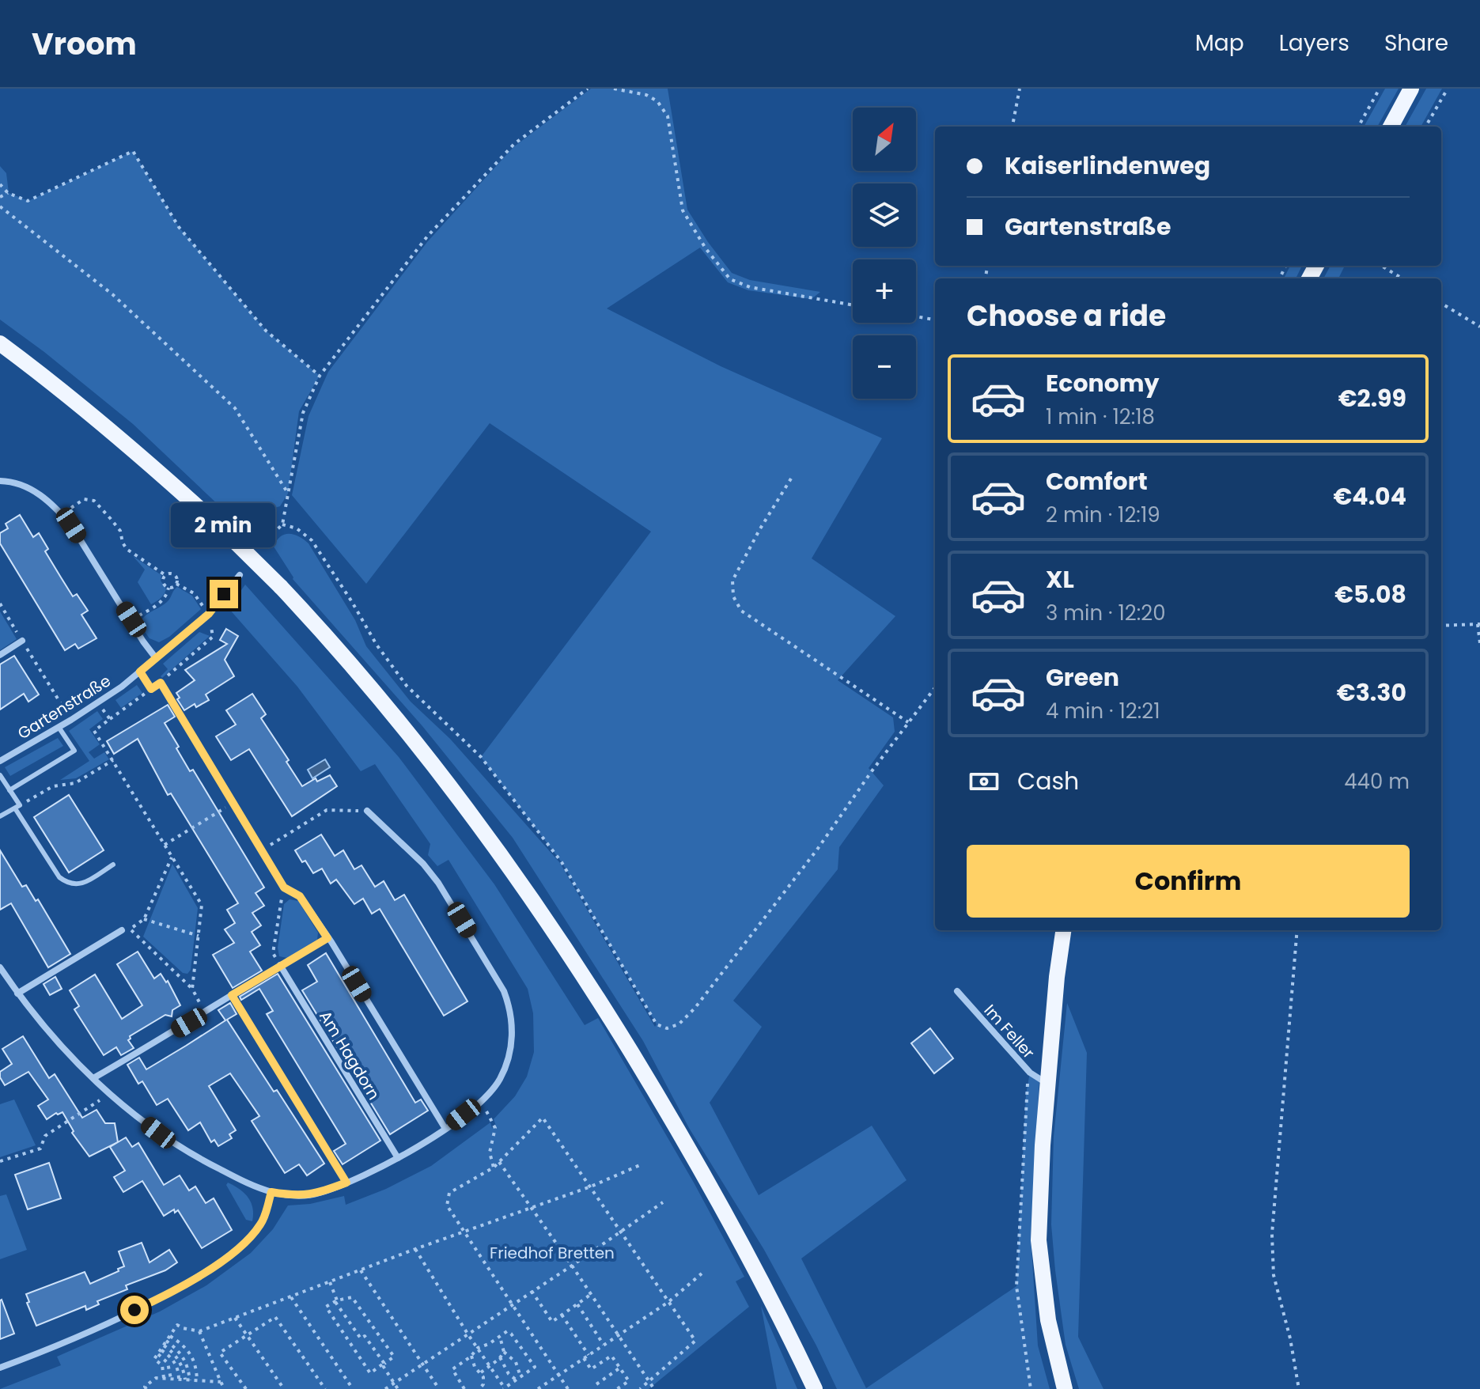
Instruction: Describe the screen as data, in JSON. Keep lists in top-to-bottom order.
{
  "streets": {
    "street": ["Gartenstraße", "Im Feller", "Am Hagdorn"]
  },
  "parks": ["Friedhof Bretten"],
  "north": "top right",
  "page": {
    "header": "Vroom",
    "nav": ["Map", "Layers", "Share"],
    "map_buttons": ["+", "−"],
    "banner": ["Kaiserlindenweg", "Gartenstraße"],
    "heading": "Choose a ride",
    "list": [
      {
        "name": "Economy",
        "note": "1 min · 12:18",
        "value": "€2.99"
      },
      {
        "name": "Comfort",
        "note": "2 min · 12:19",
        "value": "€4.04"
      },
      {
        "name": "XL",
        "note": "3 min · 12:20",
        "value": "€5.08"
      },
      {
        "name": "Green",
        "note": "4 min · 12:21",
        "value": "€3.30"
      }
    ],
    "bubble": "2 min",
    "pay": ["Cash", "440 m"],
    "buttons": "Confirm"
  }
}
